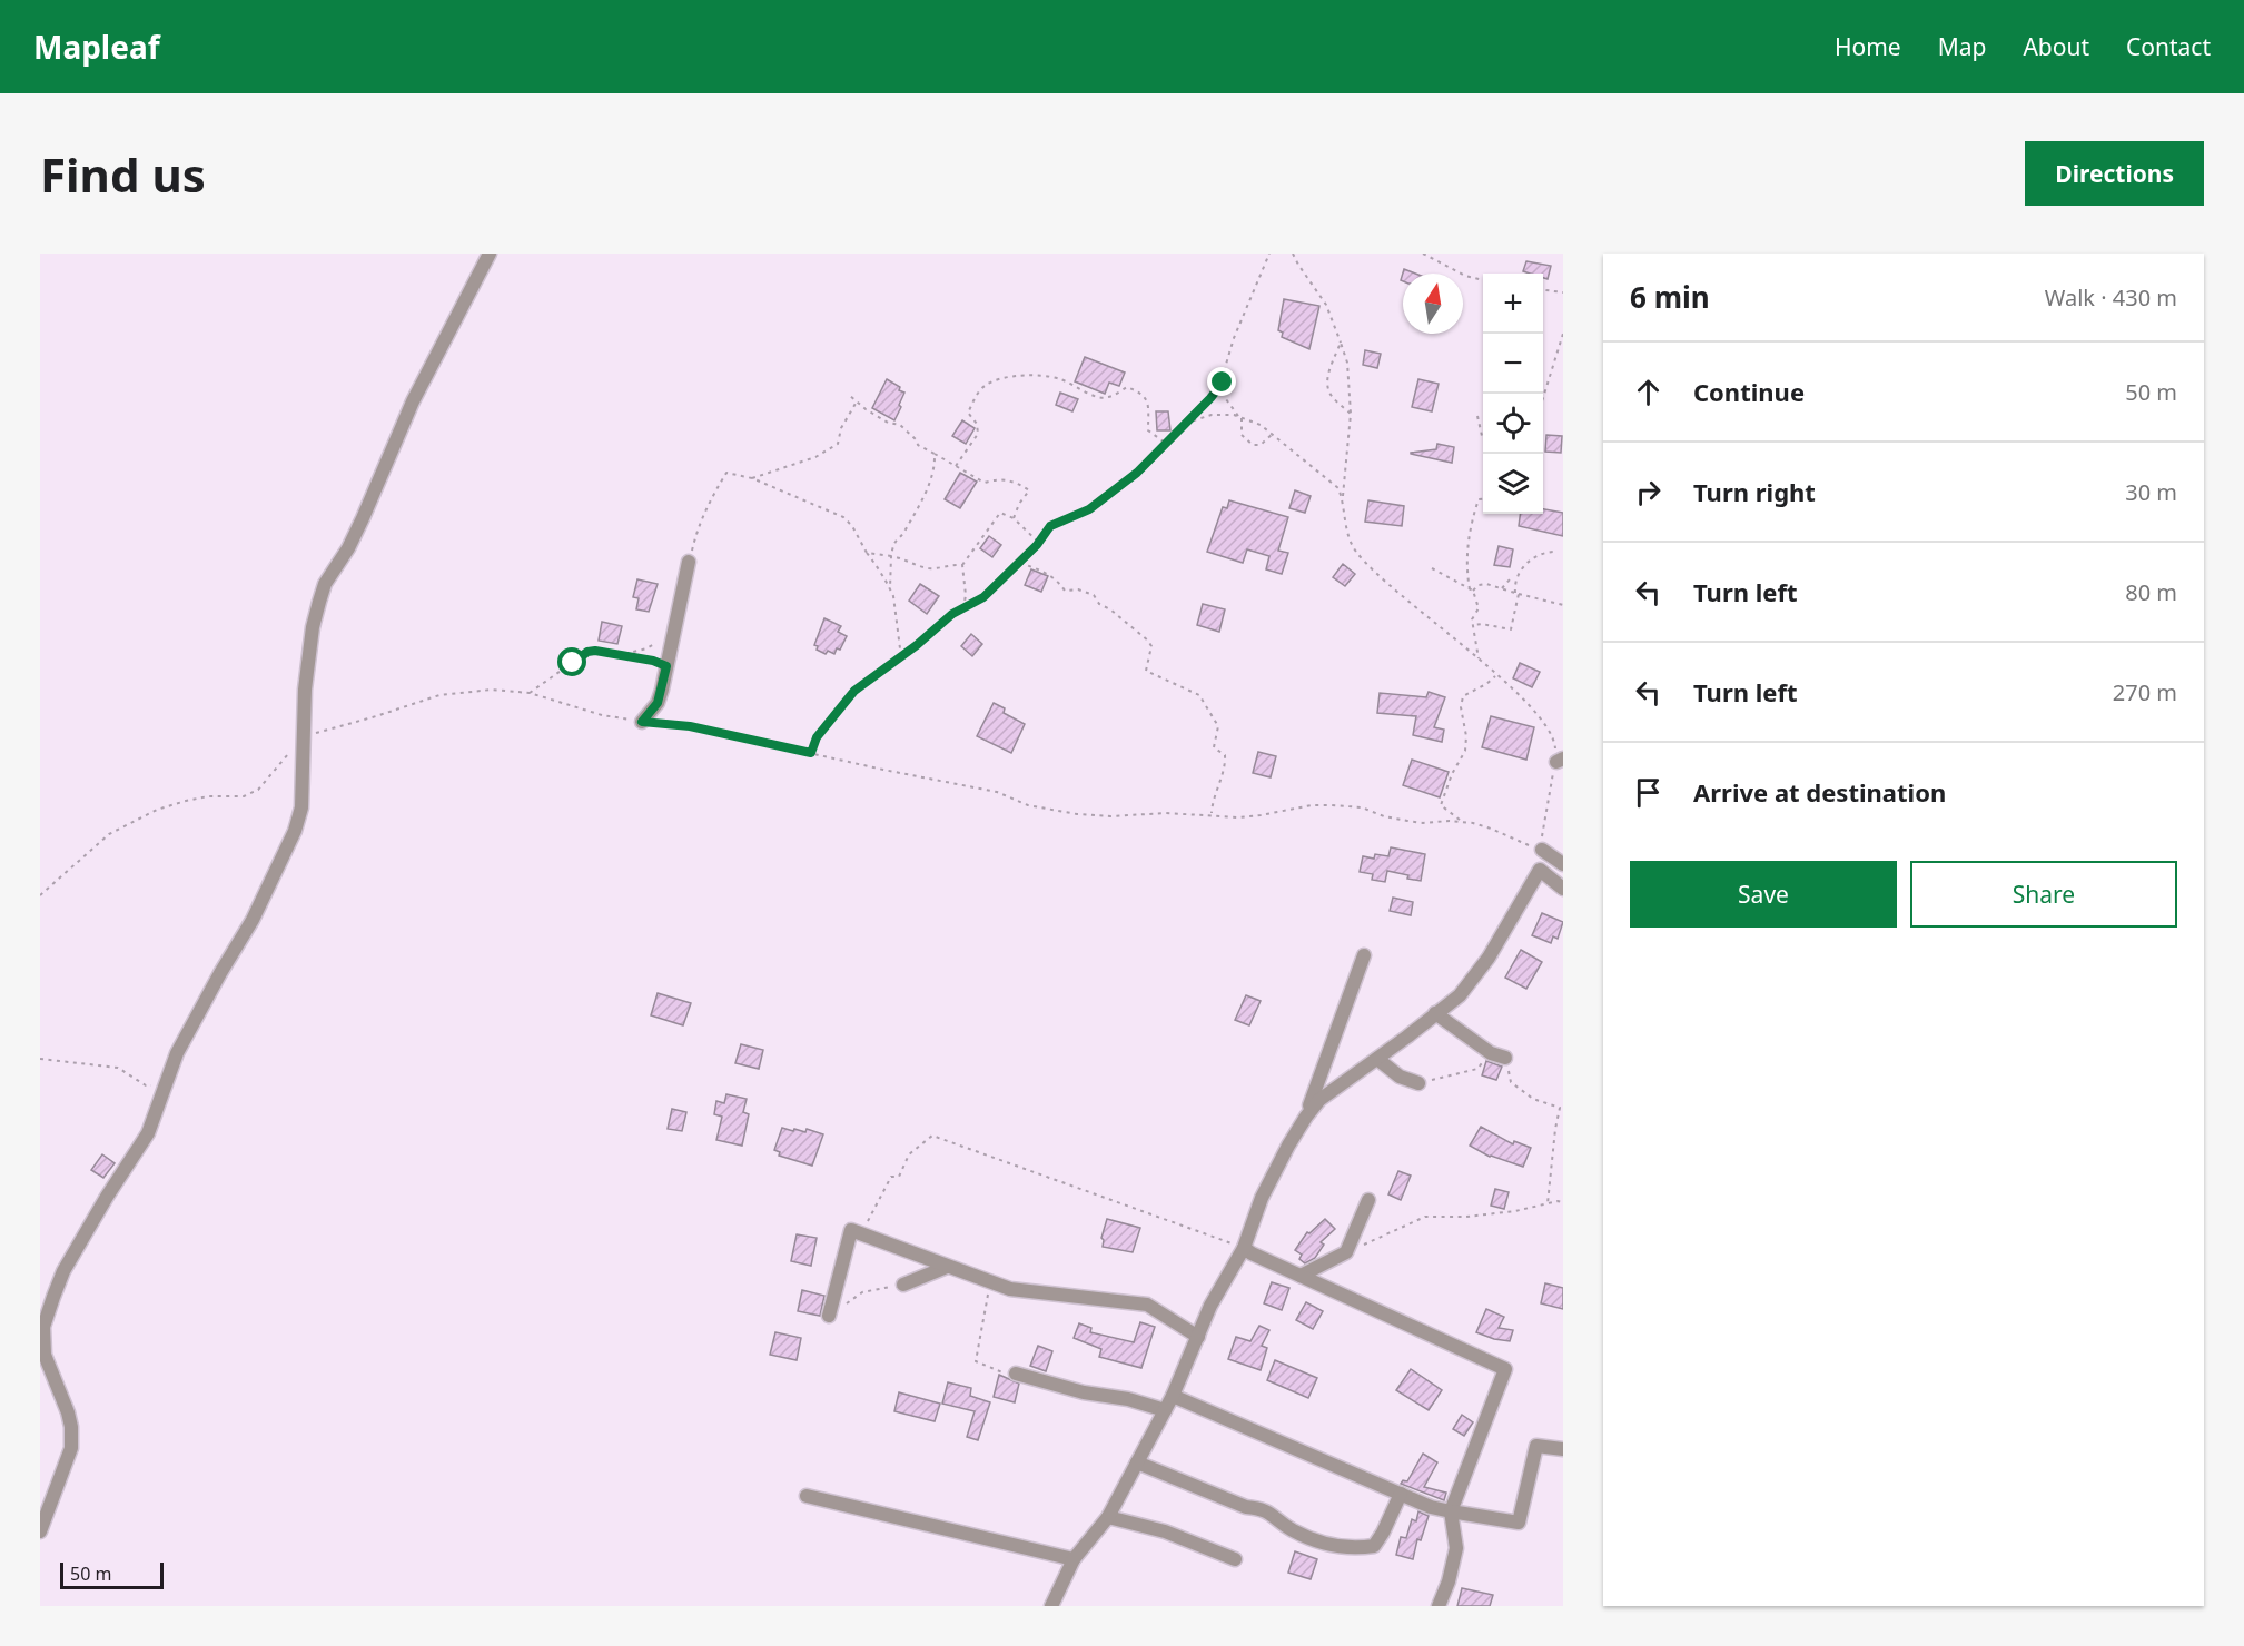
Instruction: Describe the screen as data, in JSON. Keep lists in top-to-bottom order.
{
  "scale_bar": "50 m",
  "north": "top",
  "page": {
    "header": "Mapleaf",
    "nav": [
      "Home",
      "Map",
      "About",
      "Contact"
    ],
    "buttons": [
      "Directions",
      ["Save", "Share"]
    ],
    "title": "Find us",
    "heading": ["6 min", "Walk · 430 m"],
    "map_buttons": ["+", "−"],
    "list": [
      ["Continue", "50 m"],
      ["Turn right", "30 m"],
      ["Turn left", "80 m"],
      ["Turn left", "270 m"],
      "Arrive at destination"
    ],
    "scale": "50 m"
  }
}
